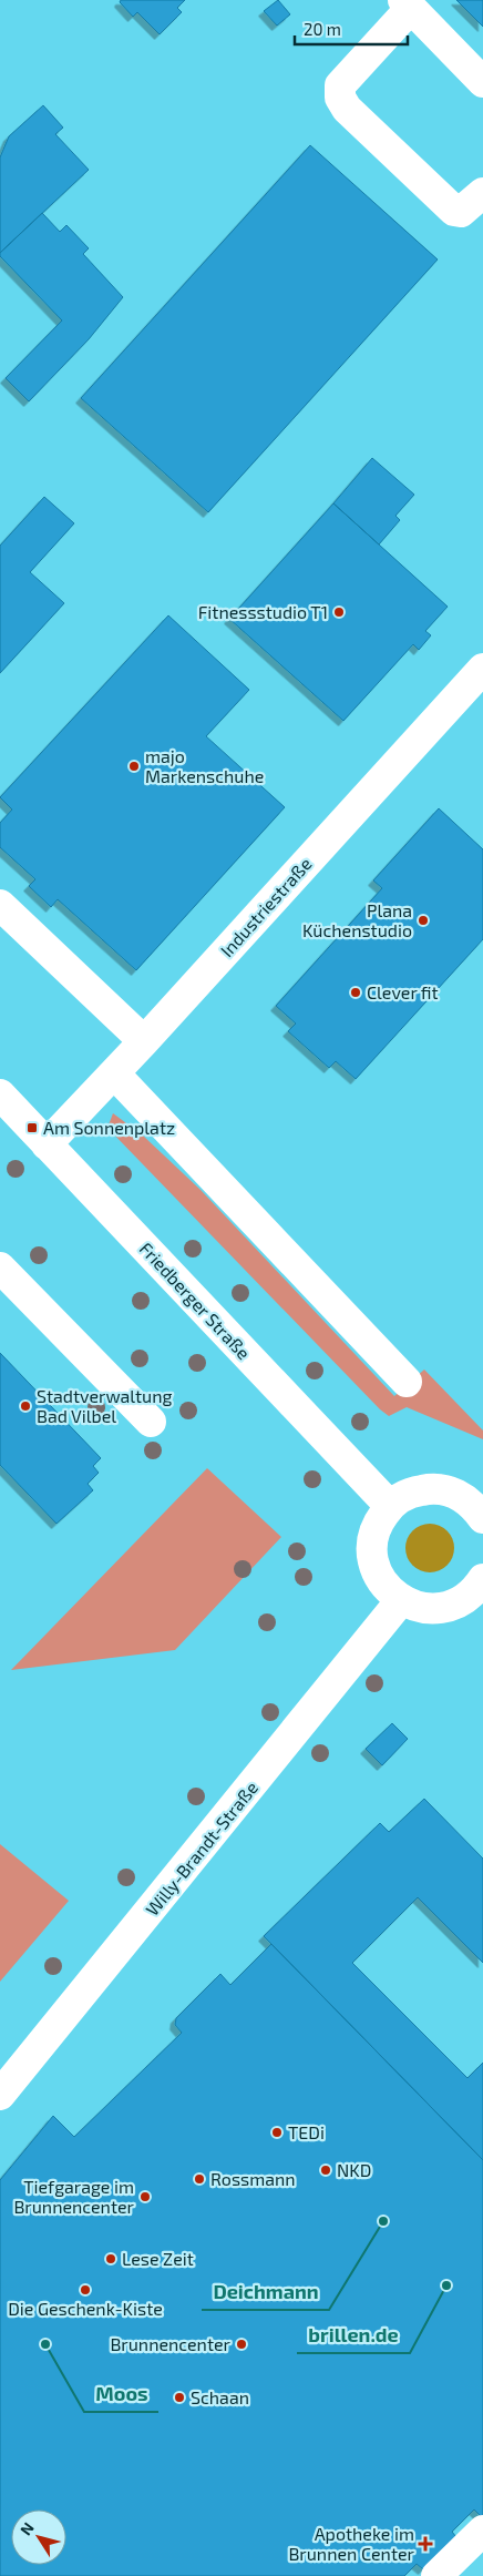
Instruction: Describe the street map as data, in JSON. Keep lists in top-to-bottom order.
{
  "streets": {
    "street": ["Industriestraße", "Friedberger Straße", "Willy-Brandt-Straße"]
  },
  "crossings": [
    ["Industriestraße", "Friedberger Straße"]
  ],
  "places": {
    "other": [
      "Fitnessstudio T1",
      "majo Markenschuhe",
      "Plana Küchenstudio",
      "Clever fit",
      "Stadtverwaltung Bad Vilbel",
      "TEDi",
      "NKD",
      "Rossmann",
      "Tiefgarage im Brunnencenter",
      "Deichmann",
      "Lese Zeit",
      "brillen.de",
      "Die Geschenk-Kiste",
      "Moos",
      "Brunnencenter",
      "Schaan"
    ],
    "transit": ["Am Sonnenplatz"],
    "health": ["Apotheke im Brunnen Center"]
  },
  "scale_bar": "20 m",
  "north": "top left"
}
